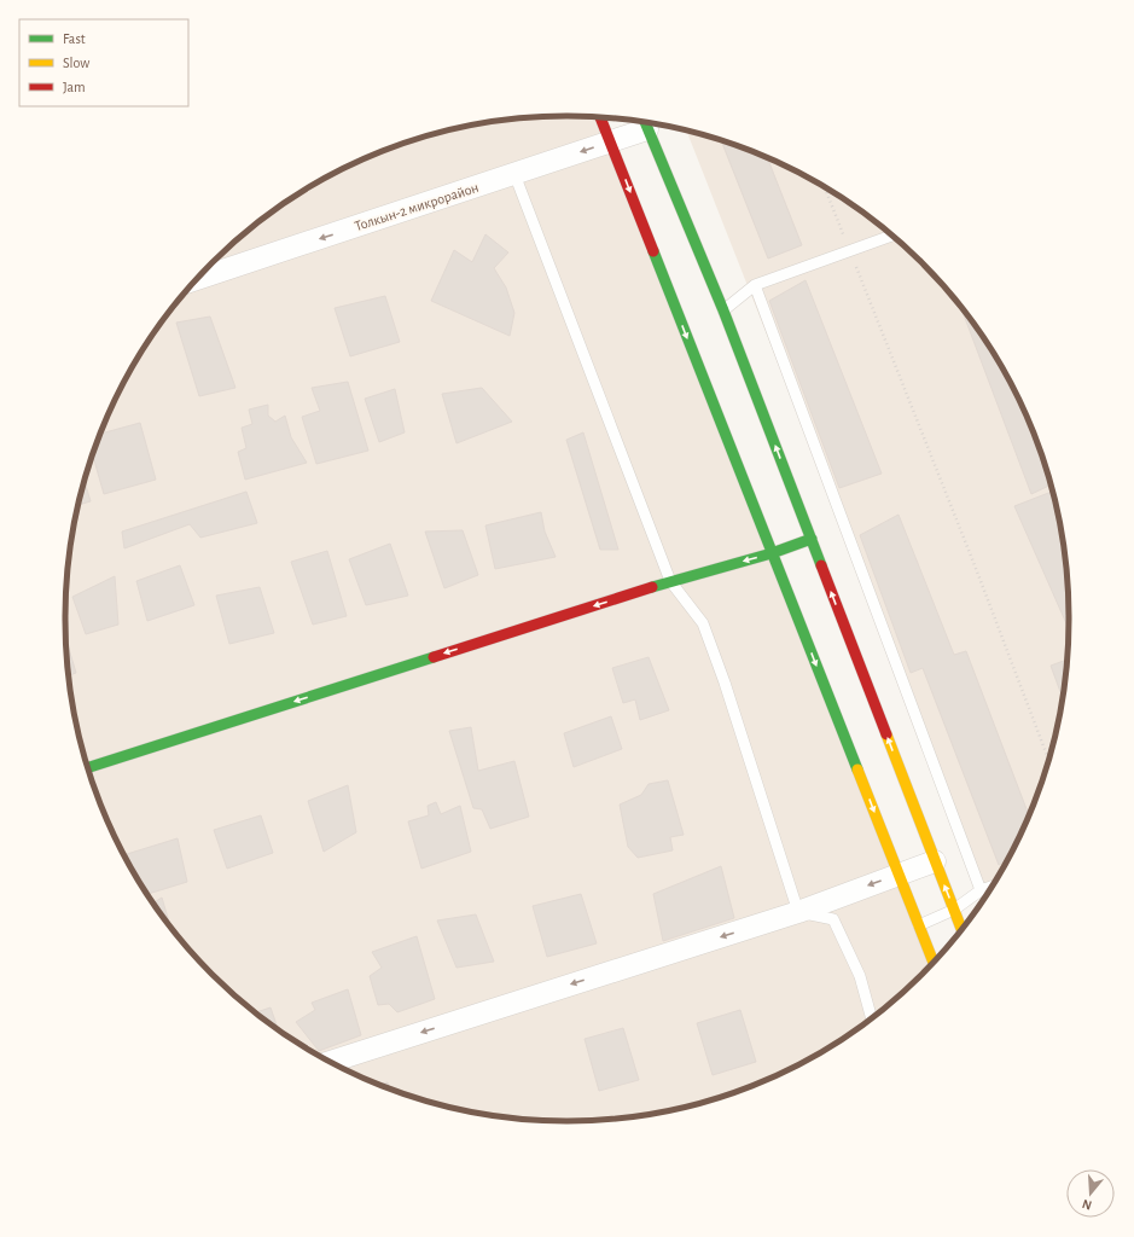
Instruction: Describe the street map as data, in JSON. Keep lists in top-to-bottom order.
{
  "streets": {
    "street": ["Толкын-2 микрорайон"]
  },
  "one_way": ["Толкын-2 микрорайон"],
  "legend": ["Fast", "Slow", "Jam"],
  "north": "bottom"
}
